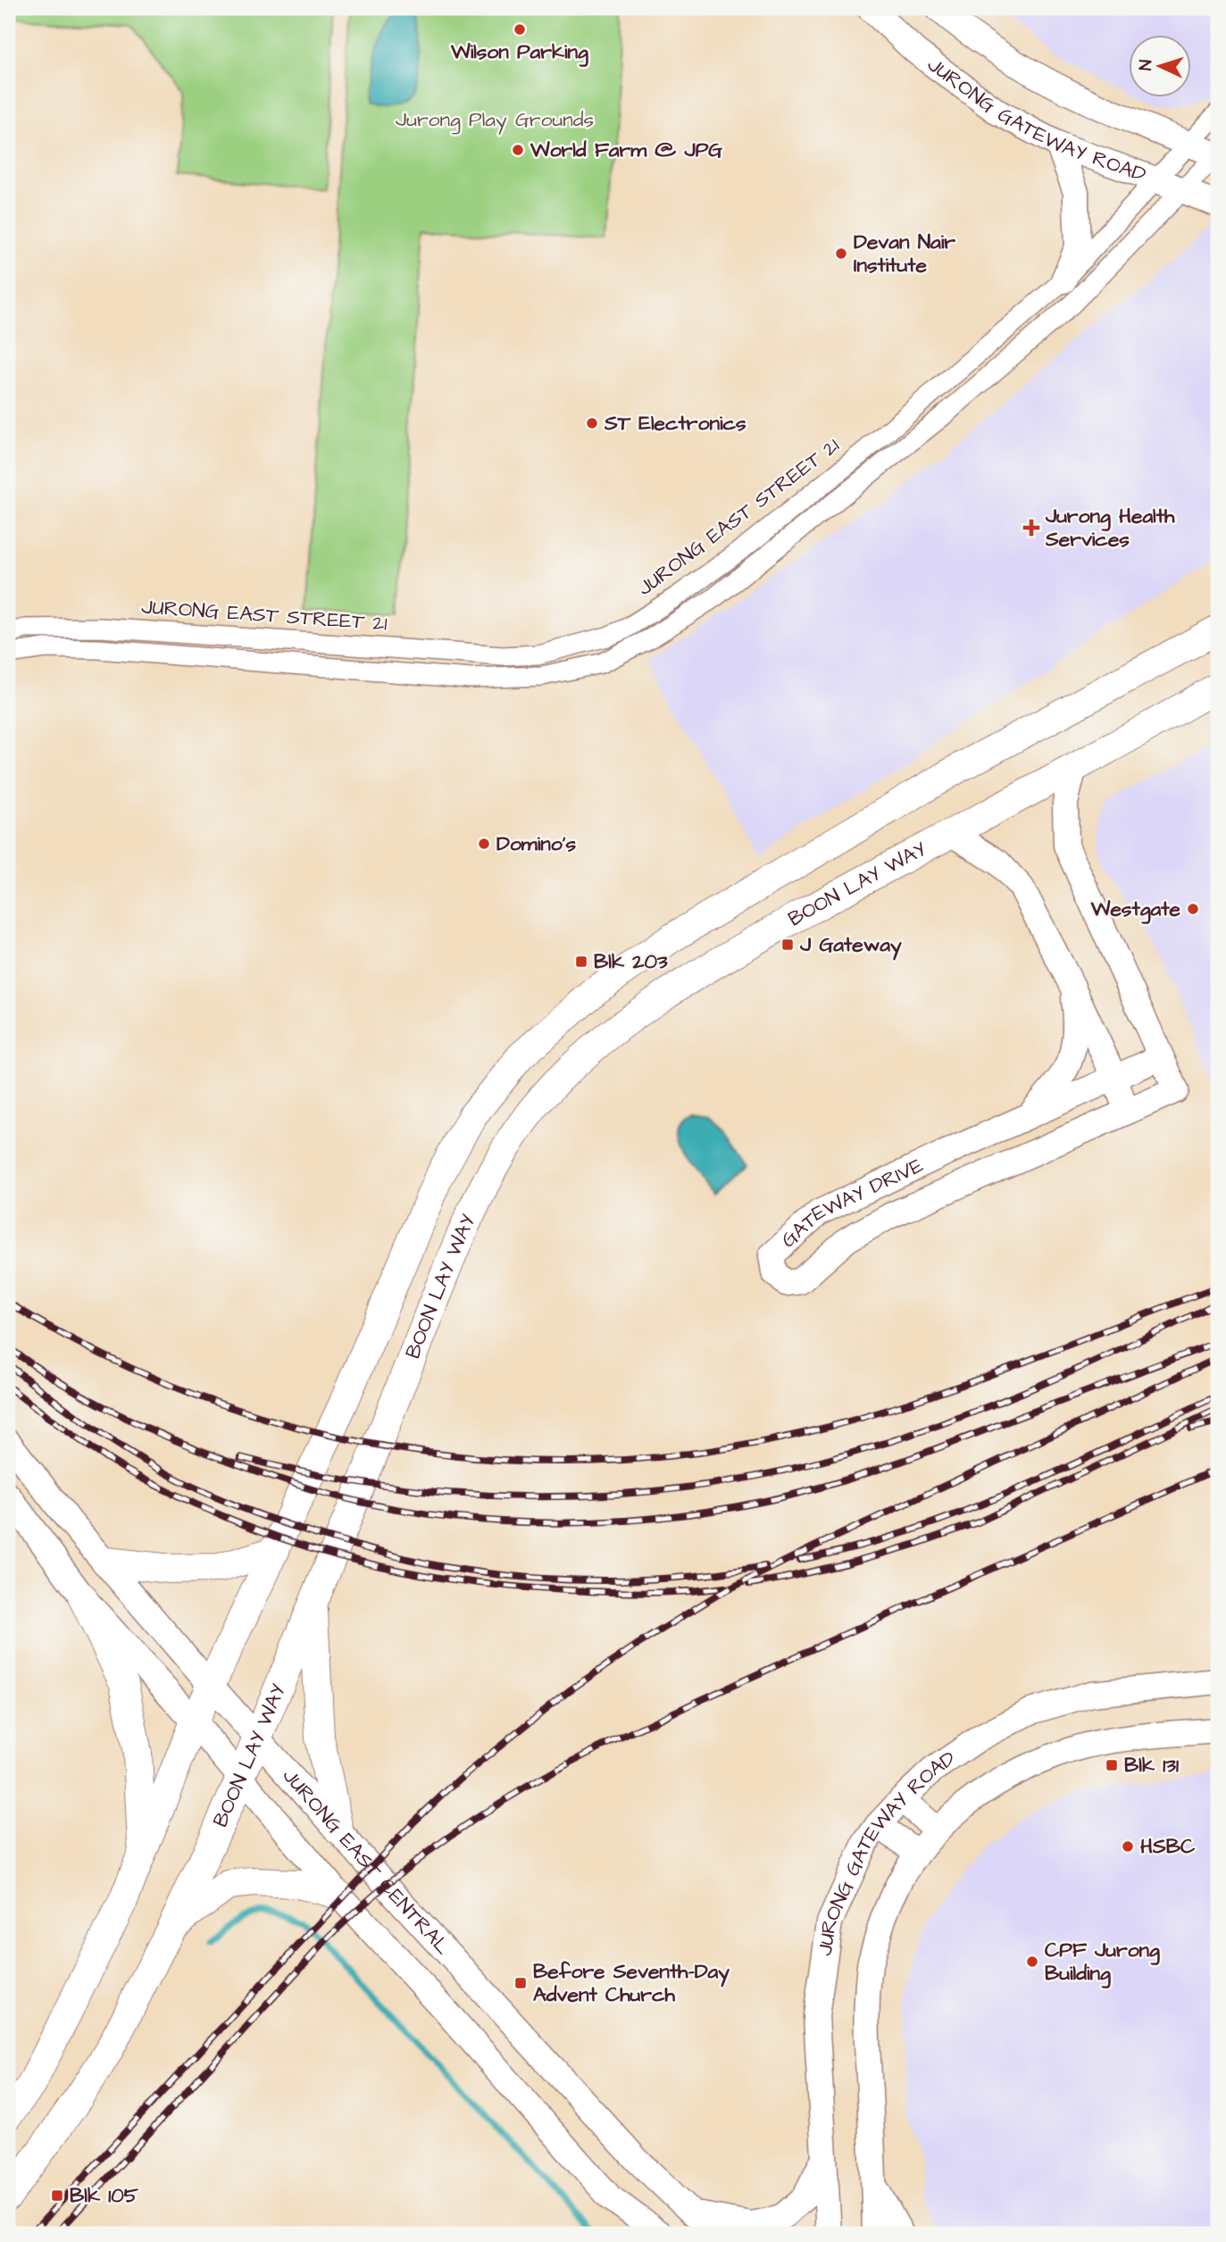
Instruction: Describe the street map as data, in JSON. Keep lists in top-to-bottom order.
{
  "streets": {
    "main road": [
      "JURONG GATEWAY ROAD",
      "BOON LAY WAY",
      "GATEWAY DRIVE",
      "JURONG EAST CENTRAL"
    ],
    "street": ["JURONG EAST STREET 21"]
  },
  "crossings": [
    ["JURONG GATEWAY ROAD", "JURONG EAST STREET 21"],
    ["BOON LAY WAY", "GATEWAY DRIVE"],
    ["BOON LAY WAY", "JURONG EAST CENTRAL"]
  ],
  "parks": ["Jurong Play Grounds"],
  "places": {
    "other": [
      "Wilson Parking",
      "World Farm @ JPG",
      "Devan Nair Institute",
      "ST Electronics",
      "Domino's",
      "Westgate",
      "HSBC",
      "CPF Jurong Building"
    ],
    "health": ["Jurong Health Services"],
    "transit": [
      "J Gateway",
      "Blk 203",
      "Blk 131",
      "Before Seventh-Day Advent Church",
      "Blk 105"
    ]
  },
  "north": "left"
}
